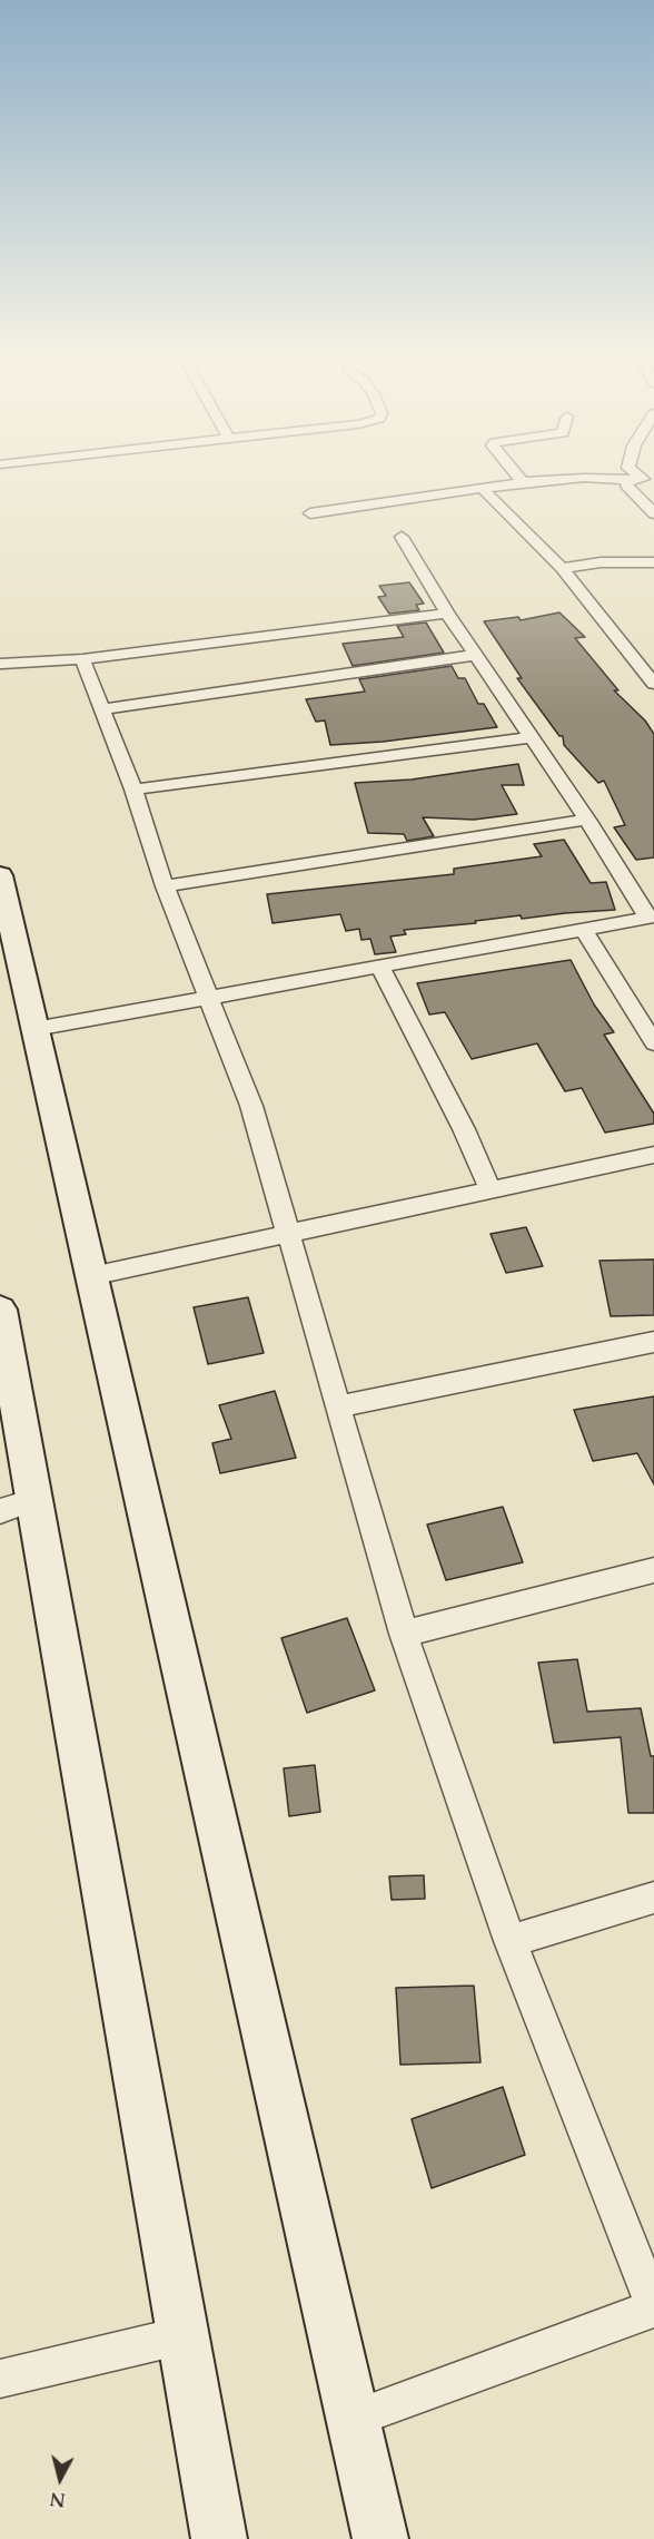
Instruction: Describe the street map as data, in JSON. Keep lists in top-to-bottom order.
{
  "north": "bottom"
}
